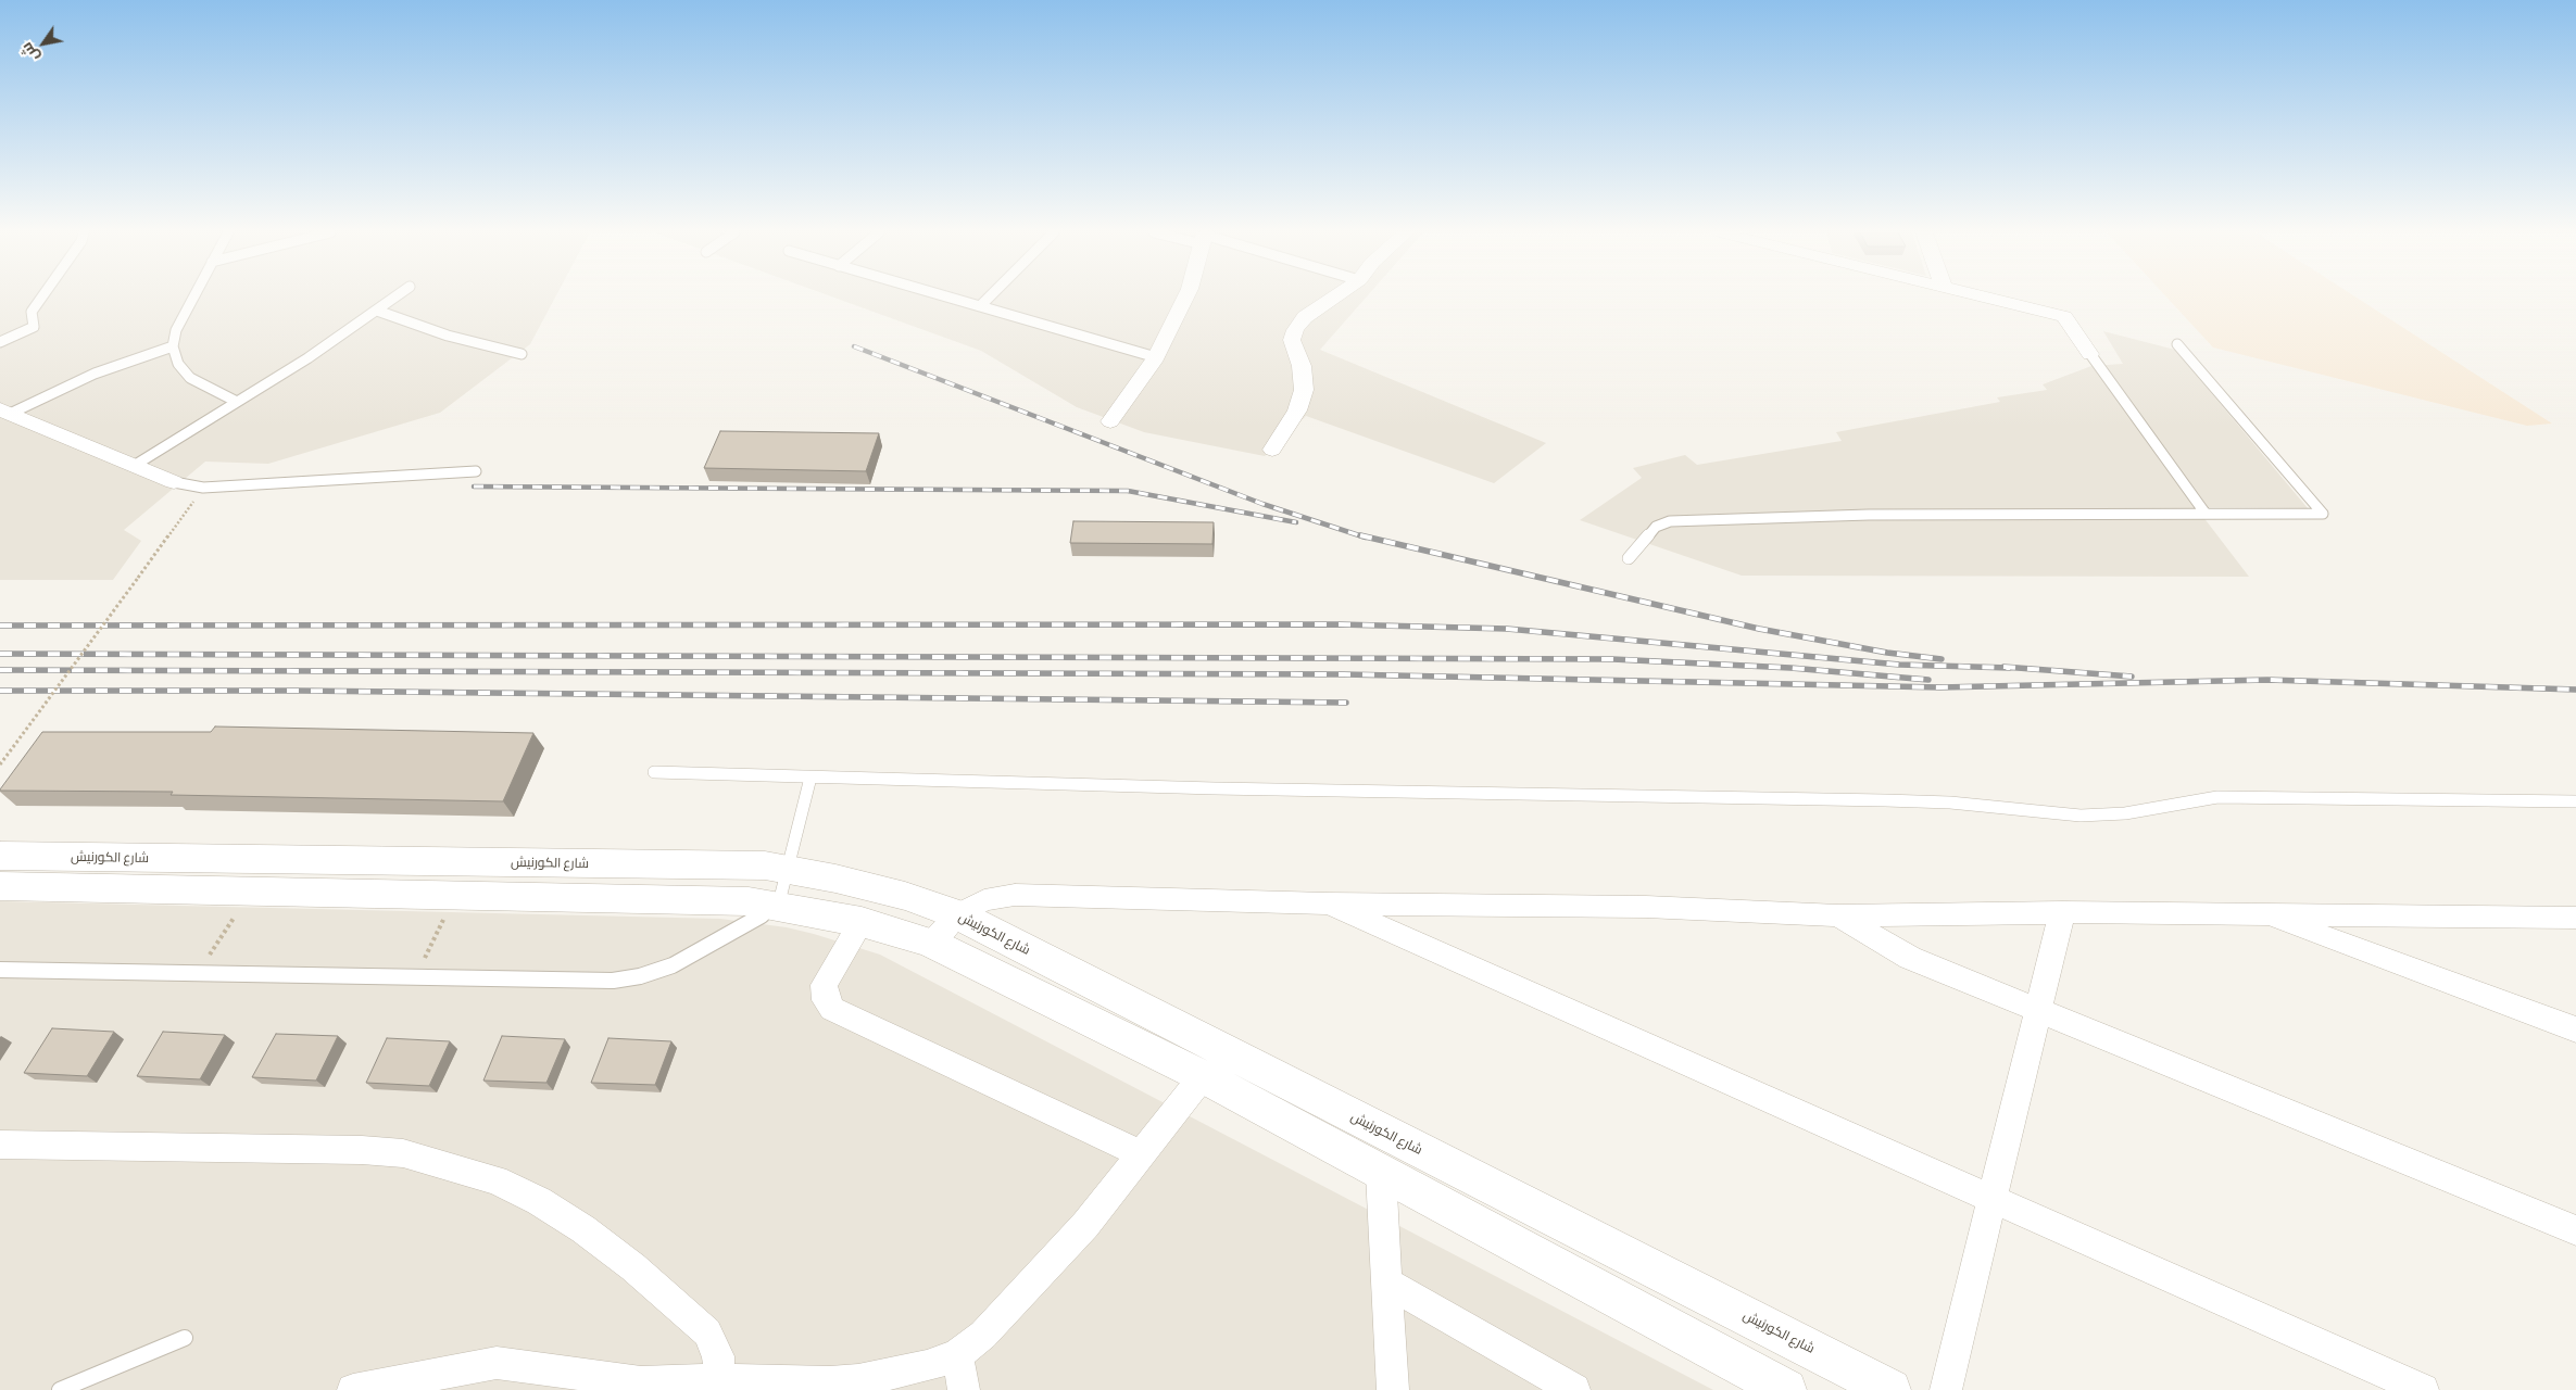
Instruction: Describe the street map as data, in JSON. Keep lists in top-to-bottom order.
{
  "streets": {
    "street": ["شارع الكورنيش"]
  },
  "north": "bottom left"
}
